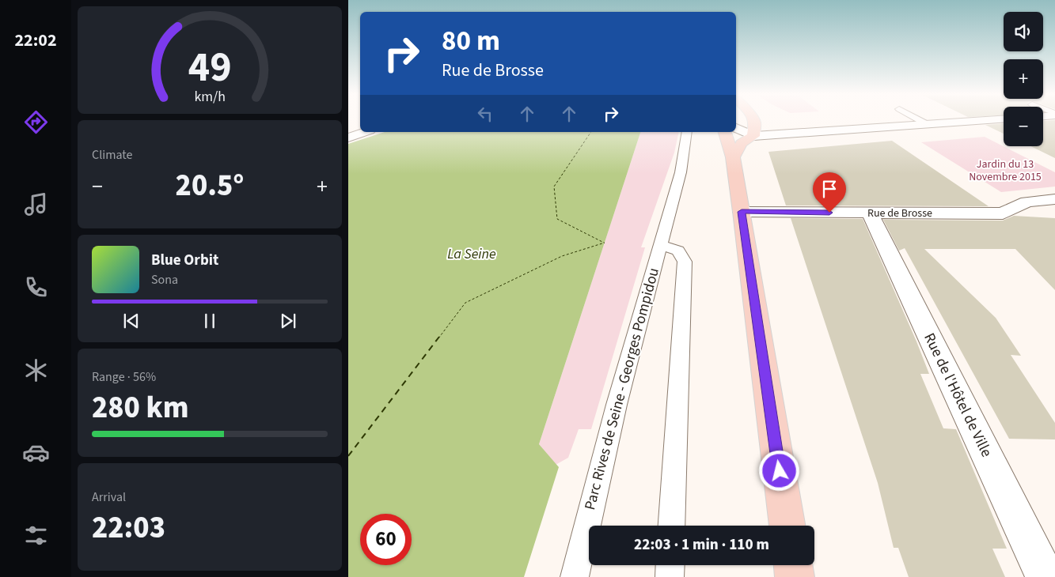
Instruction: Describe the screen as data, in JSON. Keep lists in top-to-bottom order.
{
  "streets": {
    "street": ["Rue de Brosse", "Rue de l'Hôtel de Ville"],
    "lane": ["Parc Rives de Seine - Georges Pompidou"]
  },
  "crossings": [
    ["Rue de Brosse", "Rue de l'Hôtel de Ville"]
  ],
  "water": ["La Seine"],
  "parks": ["Jardin du 13 Novembre 2015"],
  "page": {
    "tabs": "22:02",
    "map_buttons": ["+", "−"],
    "turn": ["80 m", "Rue de Brosse"],
    "tile": [
      "Climate",
      ["Range · 56%", "280 km"],
      ["Arrival", "22:03"]
    ],
    "heat": ["−", "20.5°", "+"],
    "song": ["Blue Orbit", "Sona"],
    "limit": "60",
    "trip": "22:03 · 1 min · 110 m",
    "gauge": ["49", "km/h"]
  }
}
